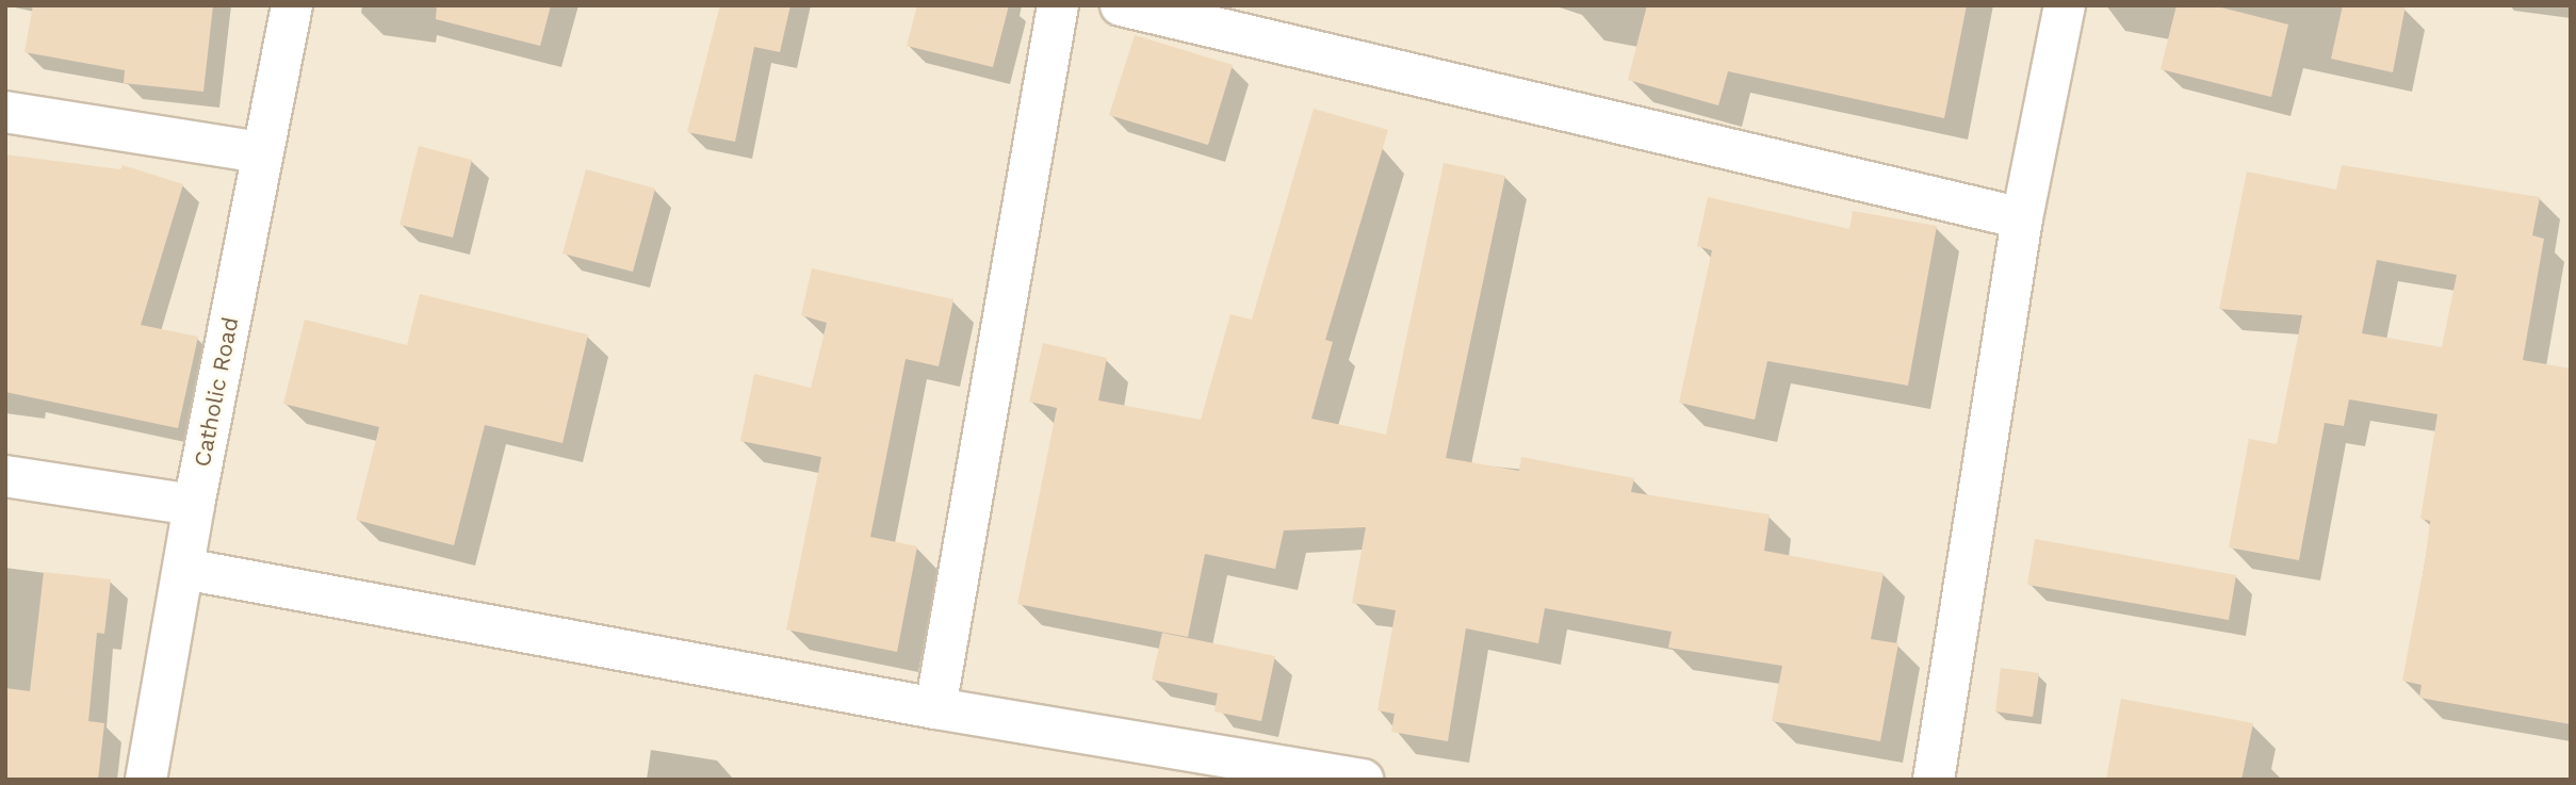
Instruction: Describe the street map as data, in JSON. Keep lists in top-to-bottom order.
{
  "streets": {
    "street": ["Catholic Road"]
  }
}
